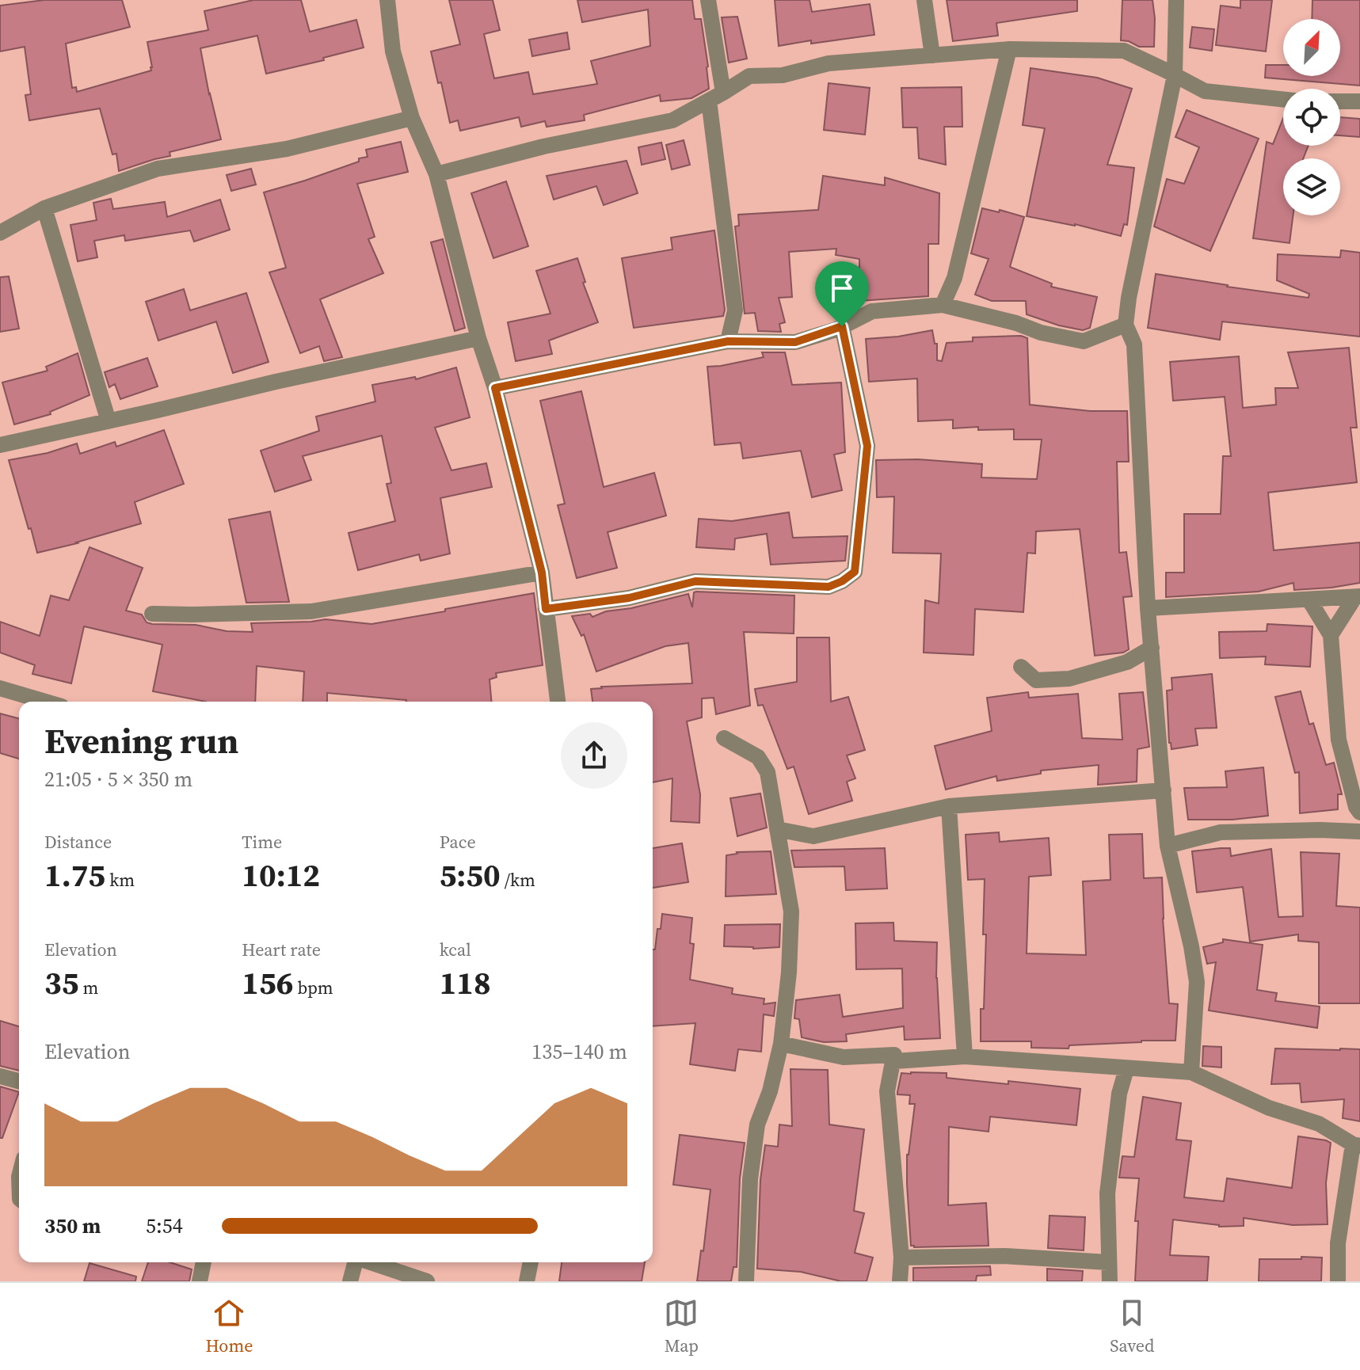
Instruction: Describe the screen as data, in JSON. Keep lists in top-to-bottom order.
{
  "north": "top right",
  "page": {
    "heading": ["Evening run", "21:05 · 5 × 350 m"],
    "stats": [
      ["Distance", "1.75 km"],
      ["Time", "10:12"],
      ["Pace", "5:50 /km"],
      ["Elevation", "35 m"],
      ["Heart rate", "156 bpm"],
      ["kcal", "118"]
    ],
    "chart": ["Elevation", "135–140 m"],
    "list": [
      {
        "name": "350 m",
        "note": "5:54"
      }
    ],
    "tabs": ["Home", "Map", "Saved"]
  }
}
